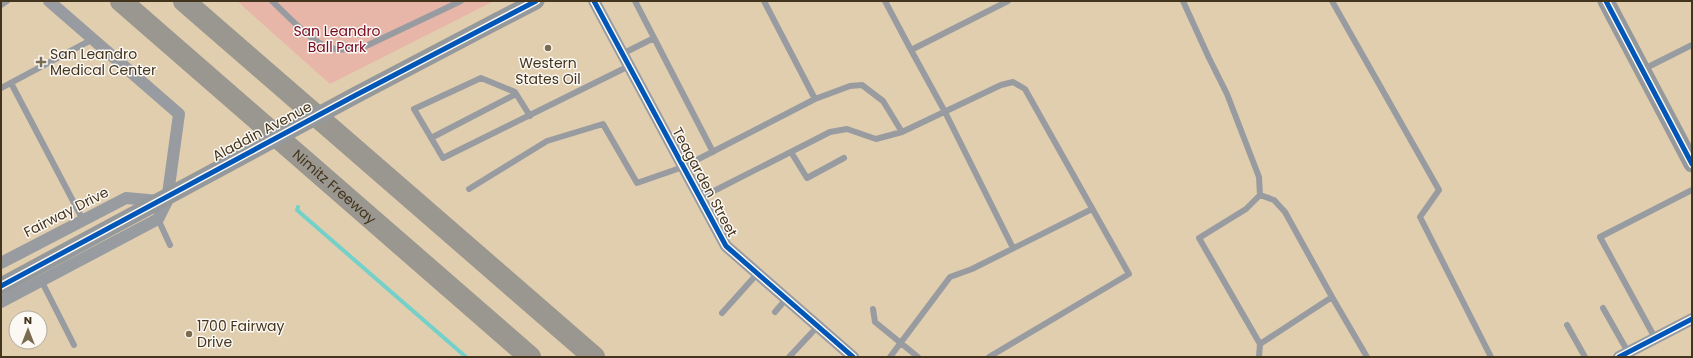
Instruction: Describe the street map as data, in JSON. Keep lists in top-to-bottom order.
{
  "streets": {
    "highway": ["Nimitz Freeway"],
    "street": ["Aladdin Avenue", "Teagarden Street", "Fairway Drive"]
  },
  "parks": ["San Leandro Ball Park"],
  "places": {
    "other": ["Western States Oil", "1700 Fairway Drive"],
    "health": ["San Leandro Medical Center"]
  },
  "north": "top"
}
